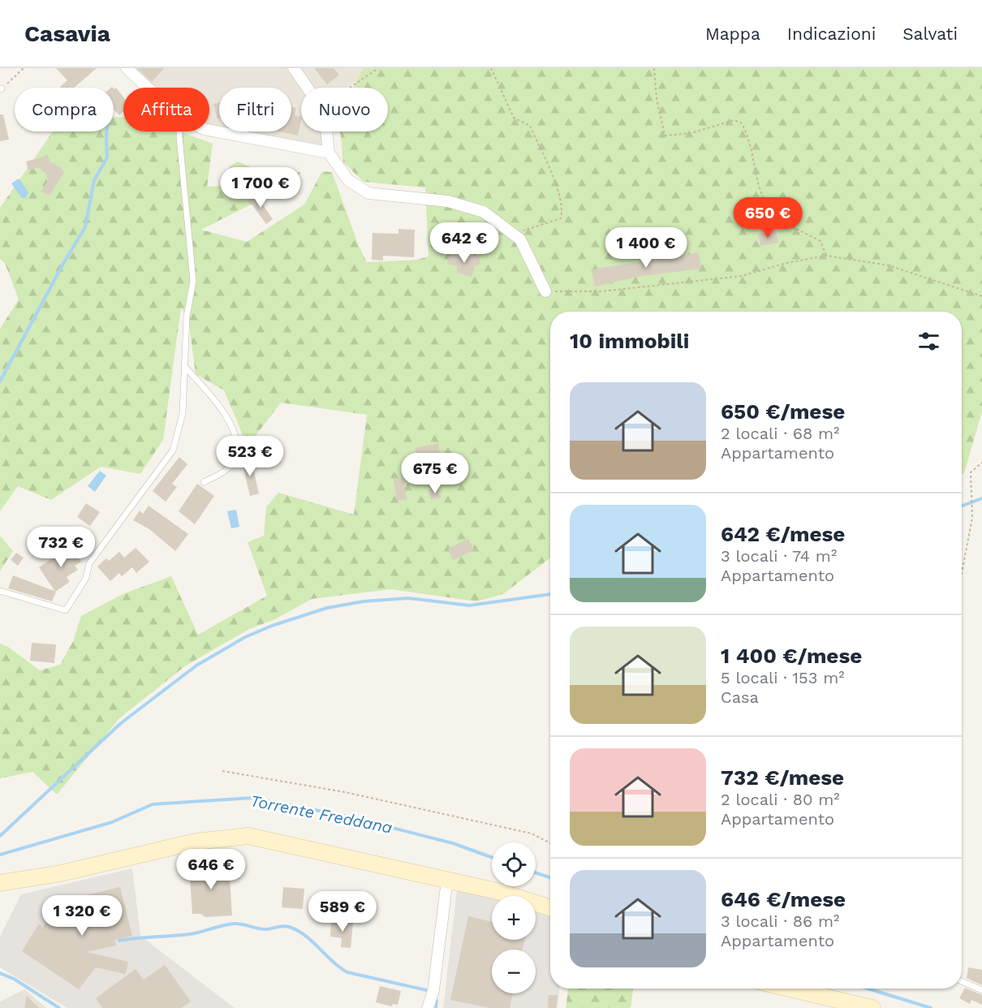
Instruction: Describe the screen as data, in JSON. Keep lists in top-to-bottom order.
{
  "water": ["Torrente Freddana"],
  "page": {
    "header": "Casavia",
    "nav": ["Mappa", "Indicazioni", "Salvati"],
    "chip": [
      "Compra",
      "Affitta",
      "Filtri",
      "Nuovo"
    ],
    "price": [
      "1 700 €",
      "650 €",
      "642 €",
      "1 400 €",
      "523 €",
      "675 €",
      "732 €",
      "646 €",
      "589 €",
      "1 320 €"
    ],
    "heading": "10 immobili",
    "list": [
      {
        "name": "650 €/mese",
        "note": "2 locali · 68 m² · Appartamento"
      },
      {
        "name": "642 €/mese",
        "note": "3 locali · 74 m² · Appartamento"
      },
      {
        "name": "1 400 €/mese",
        "note": "5 locali · 153 m² · Casa"
      },
      {
        "name": "732 €/mese",
        "note": "2 locali · 80 m² · Appartamento"
      },
      {
        "name": "646 €/mese",
        "note": "3 locali · 86 m² · Appartamento"
      }
    ],
    "map_buttons": ["+", "−"]
  }
}
